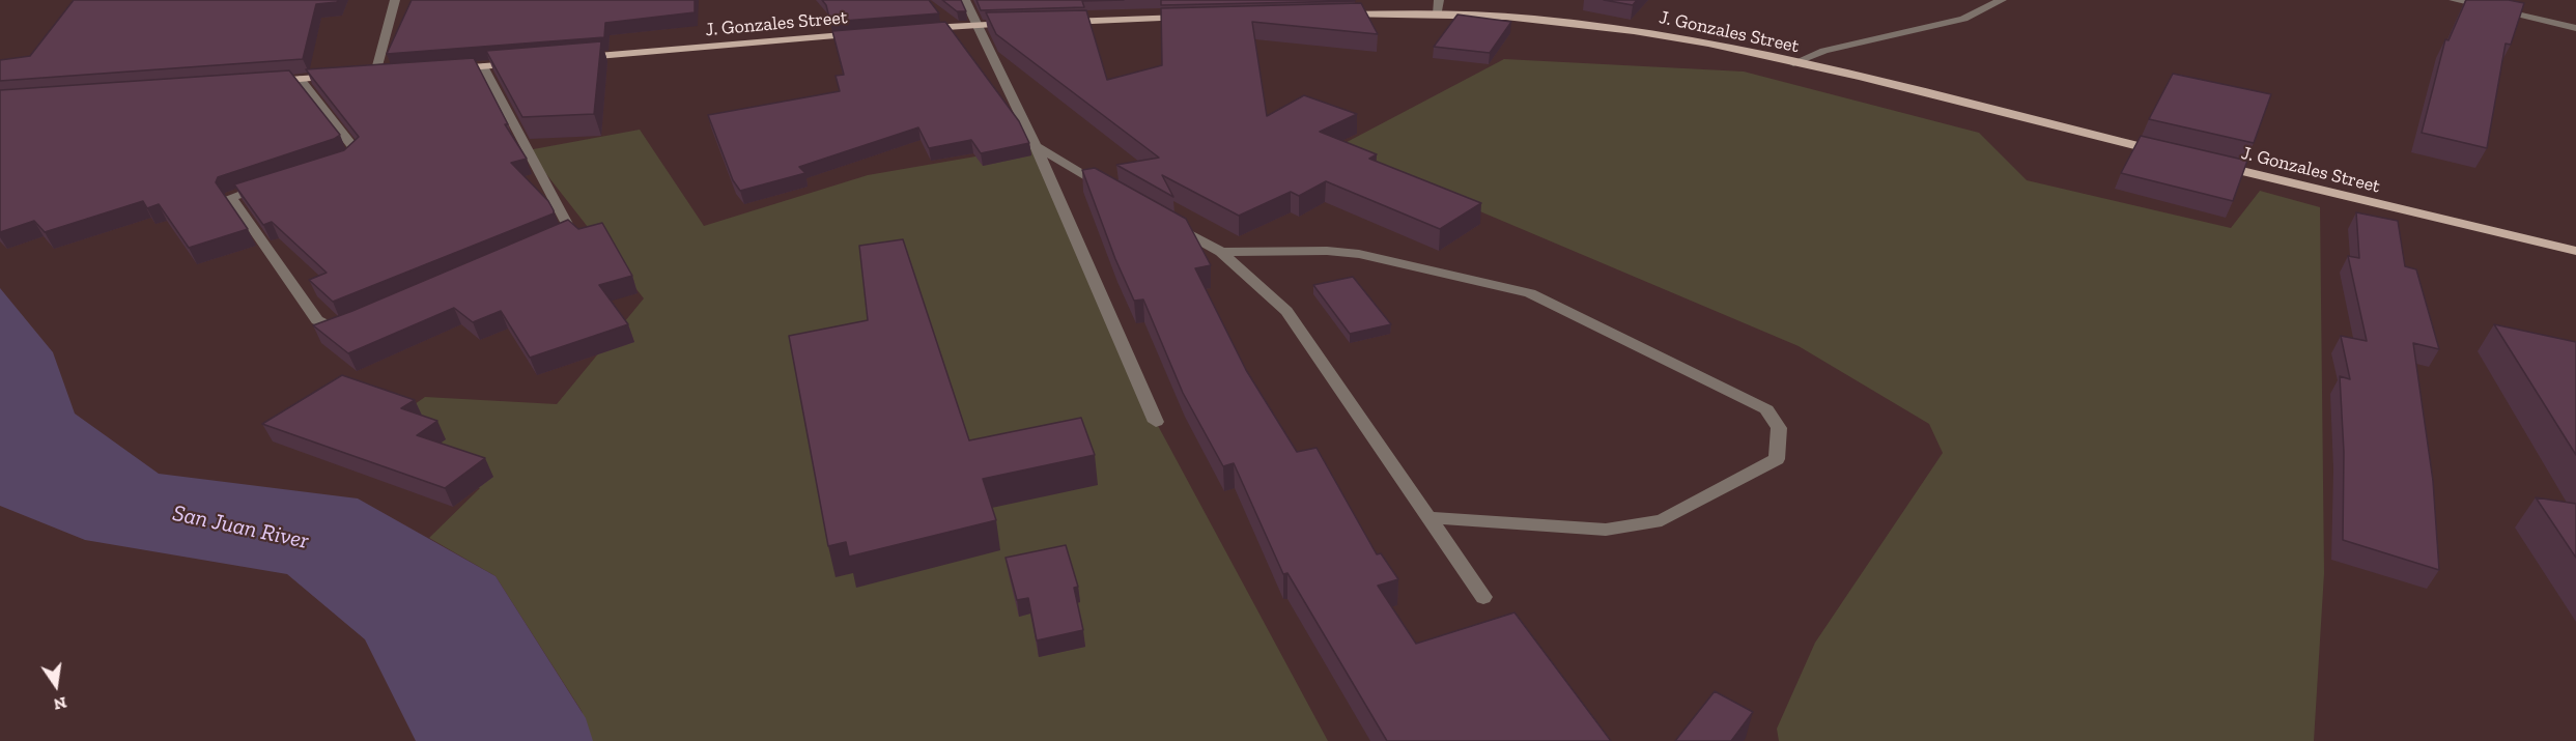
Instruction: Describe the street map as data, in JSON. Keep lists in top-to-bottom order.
{
  "streets": {
    "main road": ["J. Gonzales Street"]
  },
  "water": ["San Juan River"],
  "north": "bottom"
}
